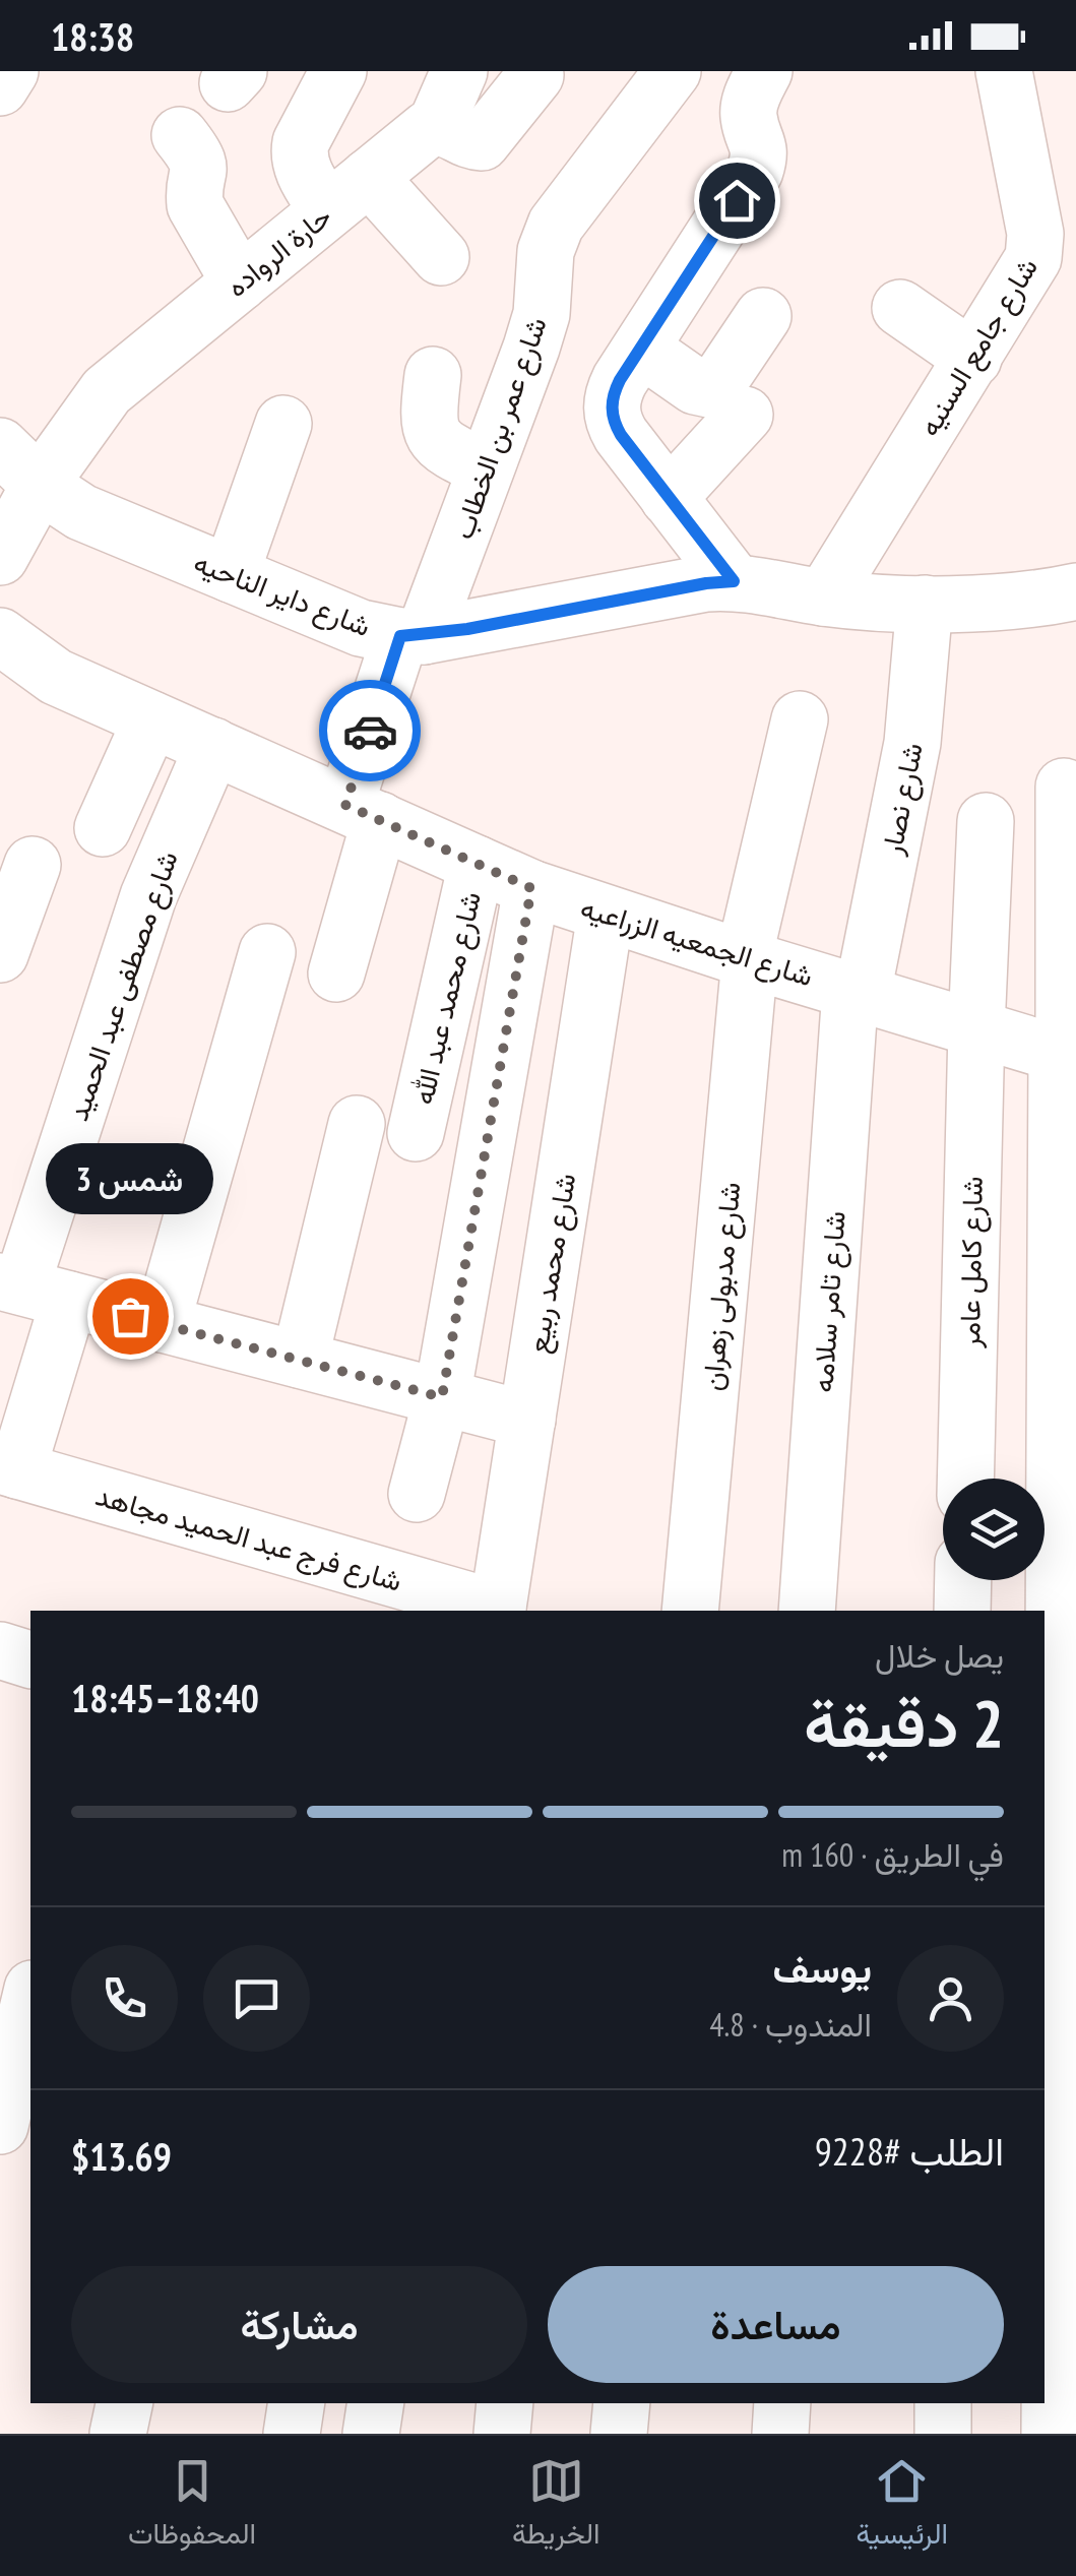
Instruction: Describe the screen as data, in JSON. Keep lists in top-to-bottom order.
{
  "streets": {
    "street": [
      "حارة الرواده",
      "شارع جامع السنيه",
      "شارع عمر بن الخطاب",
      "شارع داير الناحيه",
      "شارع نصار",
      "شارع الجمعيه الزراعيه",
      "شارع مصطفى عبد الحميد",
      "شارع محمد عبد الله",
      "شارع كامل عامر",
      "شارع محمد ربيع",
      "شارع مدبولى زهران",
      "شارع تامر سلامه",
      "شارع فرج عبد الحميد مجاهد"
    ]
  },
  "crossings": [
    ["حارة الرواده", "شارع داير الناحيه"],
    ["شارع جامع السنيه", "شارع داير الناحيه"],
    ["شارع عمر بن الخطاب", "شارع داير الناحيه"],
    ["شارع عمر بن الخطاب", "شارع الجمعيه الزراعيه"],
    ["شارع داير الناحيه", "شارع نصار"],
    ["شارع نصار", "شارع الجمعيه الزراعيه"],
    ["شارع نصار", "شارع تامر سلامه"],
    ["شارع الجمعيه الزراعيه", "شارع مصطفى عبد الحميد"],
    ["شارع الجمعيه الزراعيه", "شارع محمد عبد الله"],
    ["شارع الجمعيه الزراعيه", "شارع كامل عامر"],
    ["شارع الجمعيه الزراعيه", "شارع محمد ربيع"],
    ["شارع الجمعيه الزراعيه", "شارع مدبولى زهران"],
    ["شارع الجمعيه الزراعيه", "شارع تامر سلامه"],
    ["شارع مصطفى عبد الحميد", "شارع فرج عبد الحميد مجاهد"],
    ["شارع محمد ربيع", "شارع فرج عبد الحميد مجاهد"]
  ],
  "places": ["شمس 3"],
  "page": {
    "status": "18:38",
    "bubble": "شمس 3",
    "heading": ["2 دقيقة", "يصل خلال", "18:40–18:45"],
    "panel": [
      "يوسف",
      "المندوب · 4.8",
      "الطلب #9228",
      "$13.69"
    ],
    "bar": "في الطريق · 160 m",
    "buttons": ["مساعدة", "مشاركة"],
    "tabs": ["الرئيسية", "الخريطة", "المحفوظات"]
  }
}
